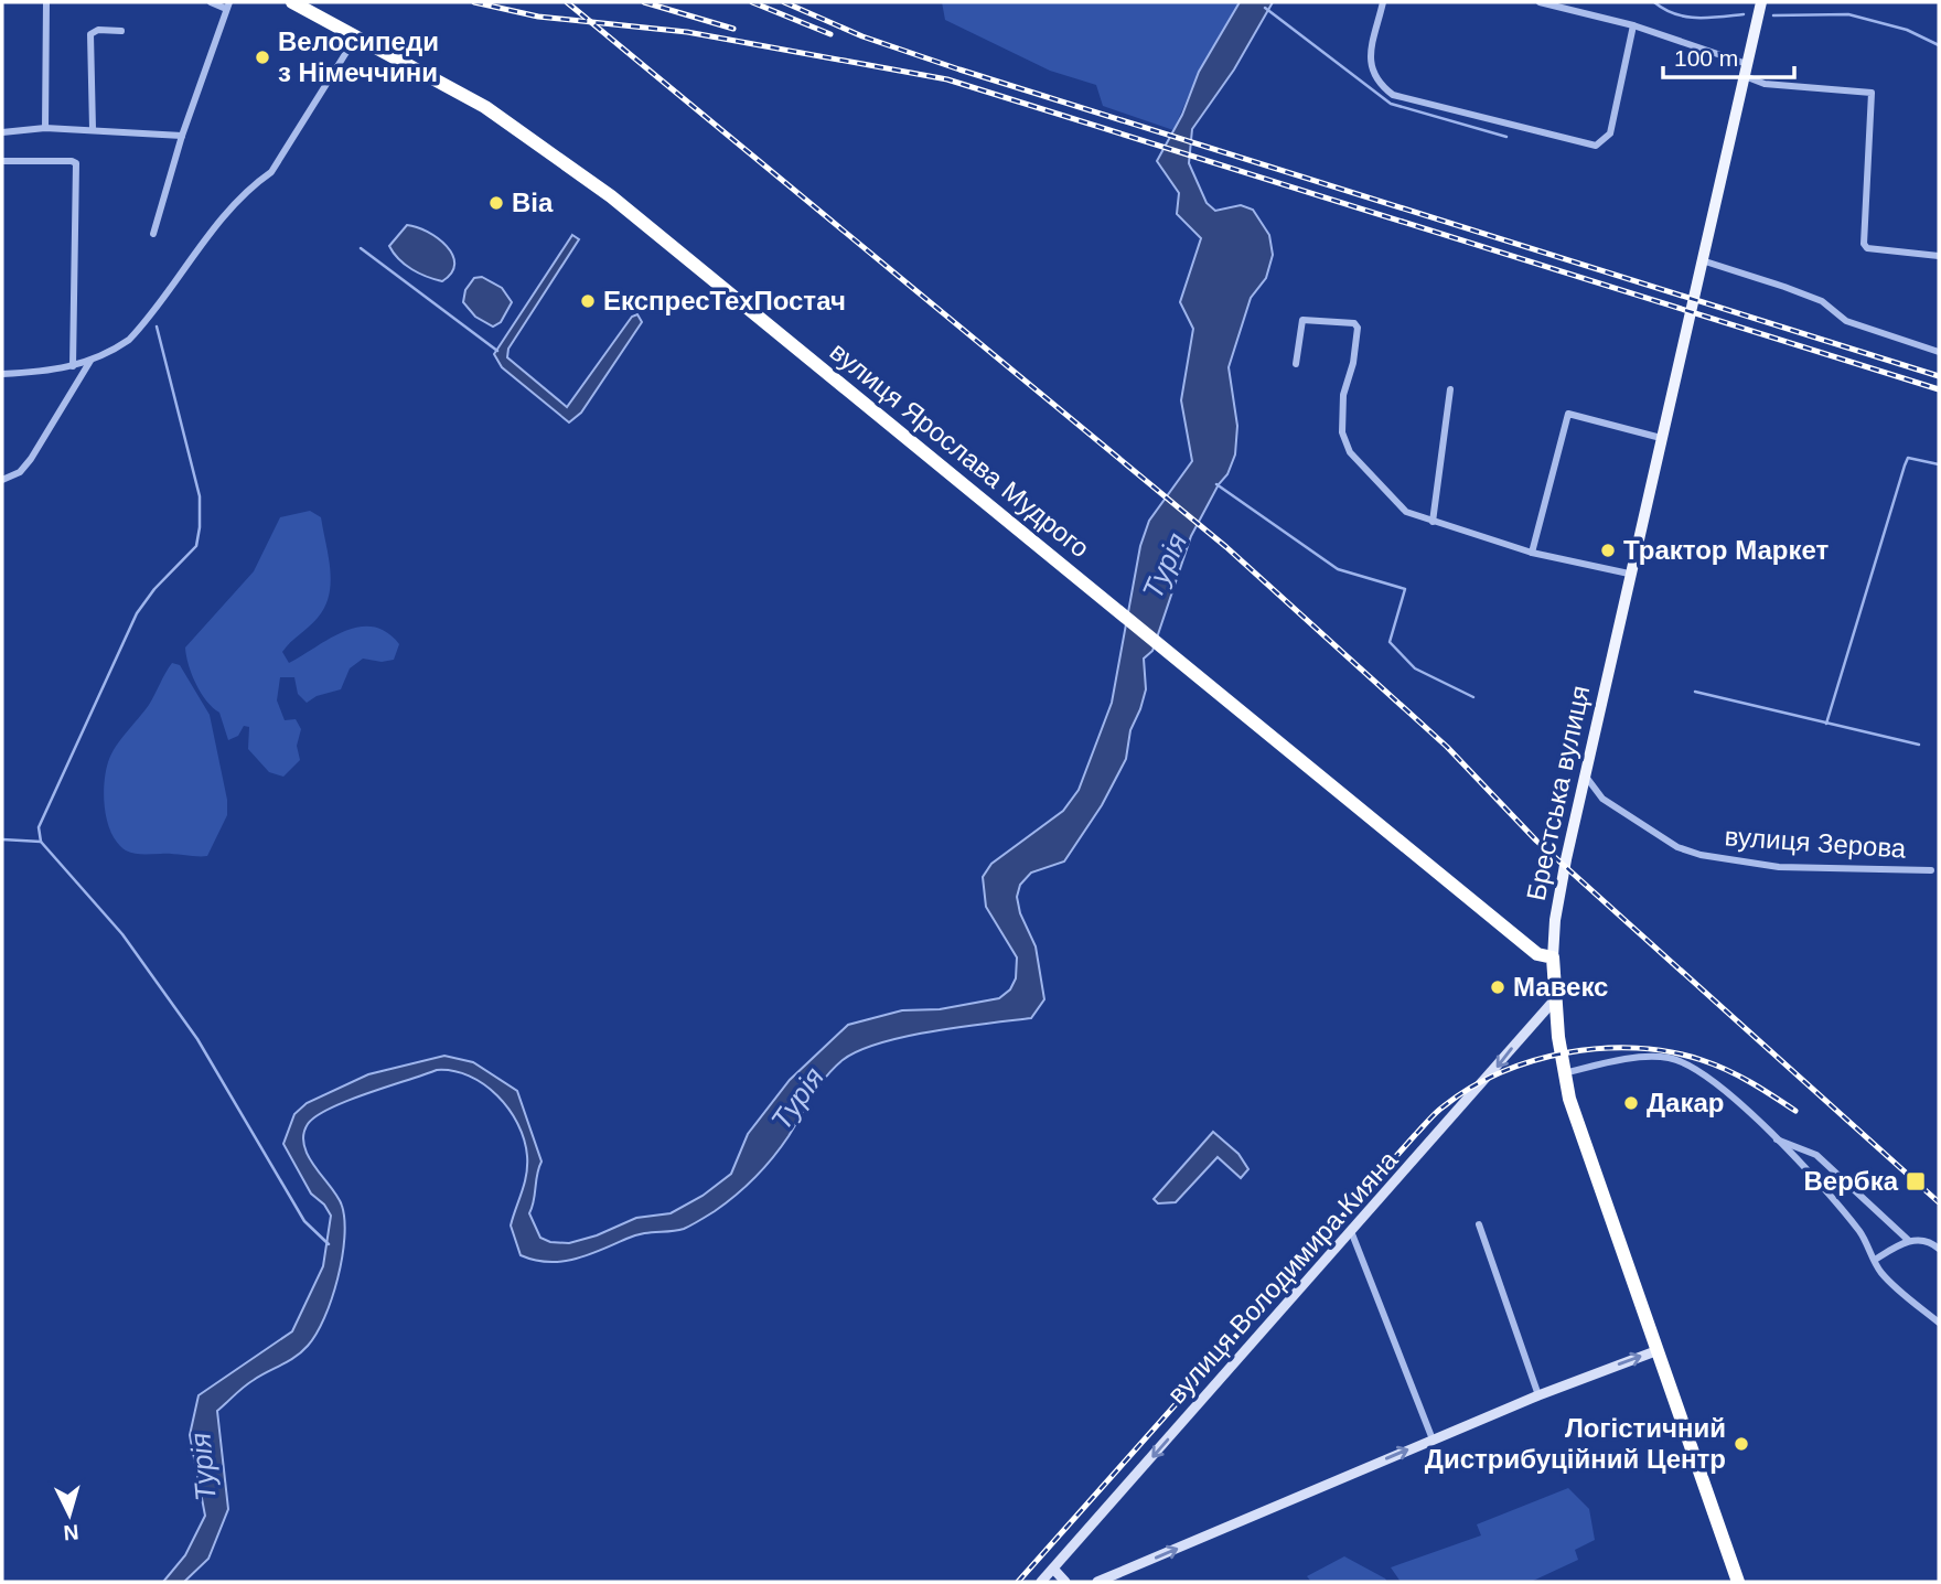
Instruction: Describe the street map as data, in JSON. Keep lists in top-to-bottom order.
{
  "streets": {
    "highway": ["вулиця Ярослава Мудрого", "Брестська вулиця"],
    "main road": ["вулиця Володимира Кияна"],
    "street": ["вулиця Зерова"]
  },
  "crossings": [
    ["вулиця Ярослава Мудрого", "Брестська вулиця"],
    ["Брестська вулиця", "вулиця Зерова"],
    ["Брестська вулиця", "вулиця Володимира Кияна"]
  ],
  "one_way": ["вулиця Володимира Кияна"],
  "water": ["Турія"],
  "places": {
    "other": [
      "Велосипеди з Німеччини",
      "Віа",
      "ЕкспресТехПостач",
      "Трактор Маркет",
      "Мавекс",
      "Дакар",
      "Логістичний Дистрибуційний Центр"
    ],
    "transit": ["Вербка"]
  },
  "scale_bar": "100 m",
  "north": "bottom"
}
